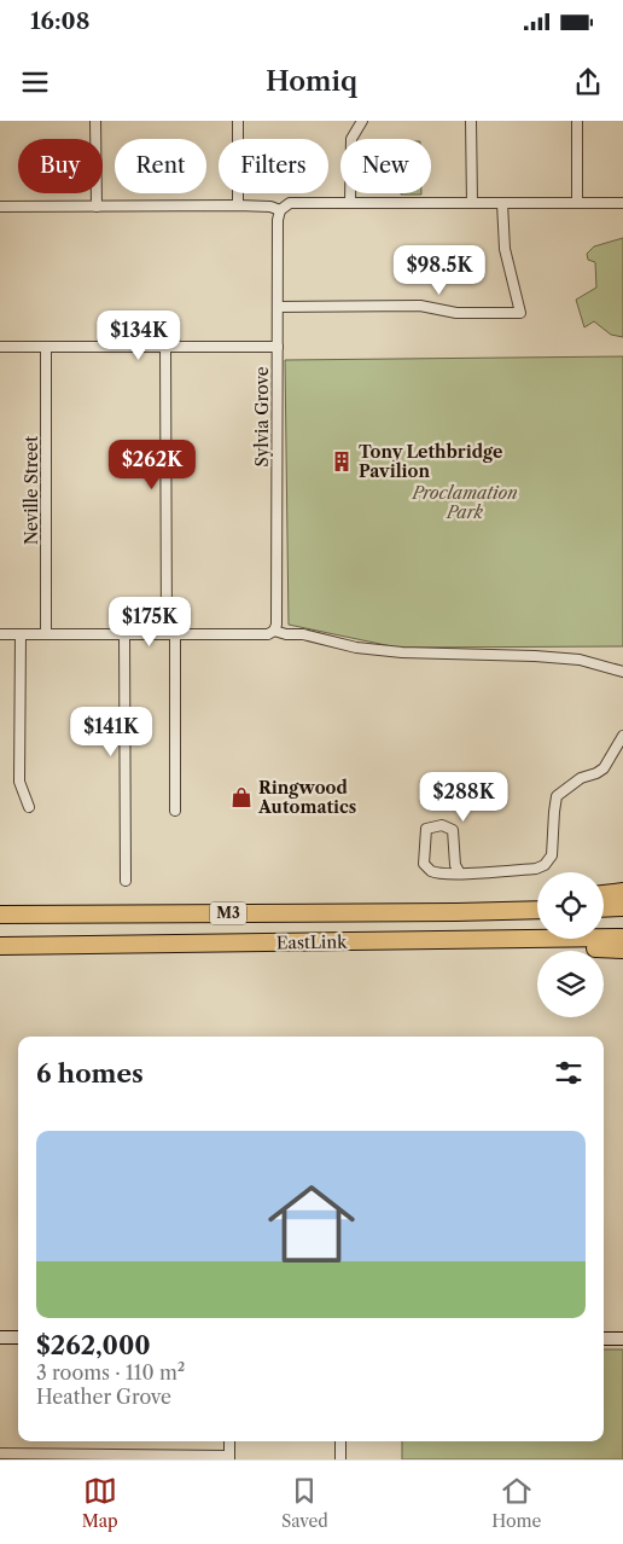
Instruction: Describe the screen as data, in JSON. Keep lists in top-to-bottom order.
{
  "streets": {
    "highway": ["M3", "EastLink"],
    "street": ["Sylvia Grove", "Neville Street"]
  },
  "parks": ["Proclamation Park"],
  "places": {
    "building": ["Tony Lethbridge Pavilion"],
    "shop": ["Ringwood Automatics"]
  },
  "page": {
    "status": "16:08",
    "header": "Homiq",
    "chip": [
      "Buy",
      "Rent",
      "Filters",
      "New"
    ],
    "price": [
      "$98.5K",
      "$134K",
      "$262K",
      "$175K",
      "$141K",
      "$288K"
    ],
    "heading": "6 homes",
    "list": [
      {
        "name": "$262,000",
        "note": "3 rooms · 110 m² · Heather Grove"
      }
    ],
    "tabs": ["Map", "Saved", "Home"]
  }
}
